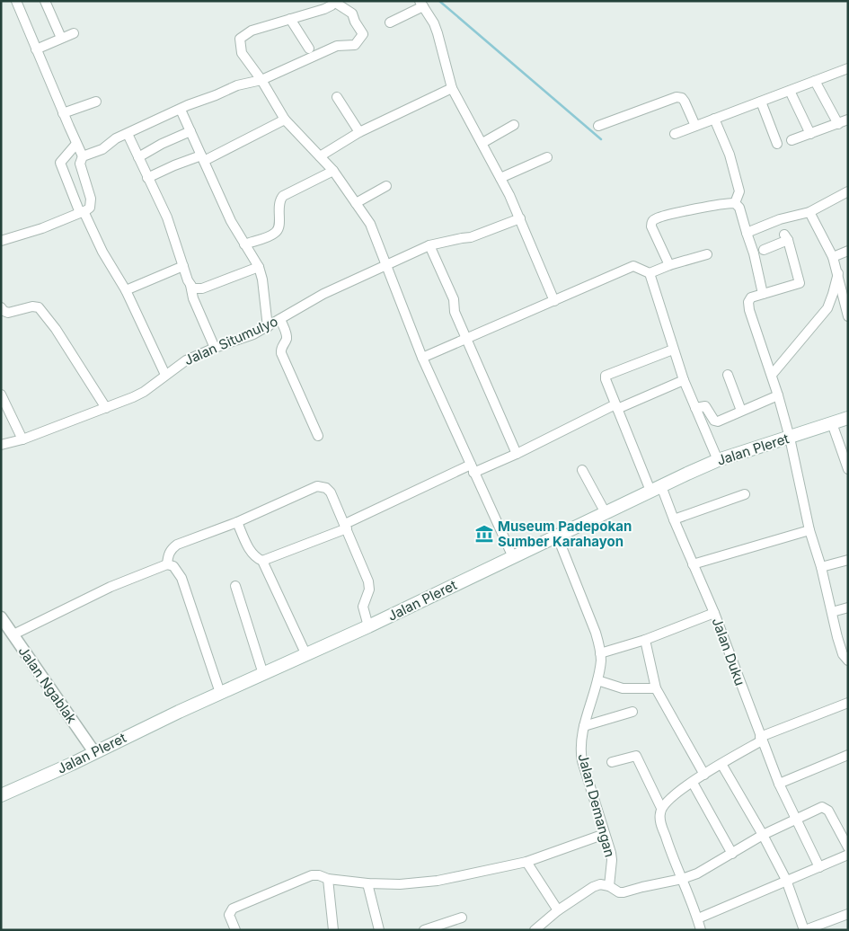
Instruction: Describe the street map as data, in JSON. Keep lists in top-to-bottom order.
{
  "streets": {
    "main road": ["Jalan Pleret"],
    "street": [
      "Jalan Situmulyo",
      "Jalan Duku",
      "Jalan Ngablak",
      "Jalan Demangan"
    ]
  },
  "crossings": [
    ["Jalan Pleret", "Jalan Duku"],
    ["Jalan Pleret", "Jalan Ngablak"],
    ["Jalan Pleret", "Jalan Demangan"]
  ],
  "places": {
    "museum": ["Museum Padepokan Sumber Karahayon"]
  }
}
